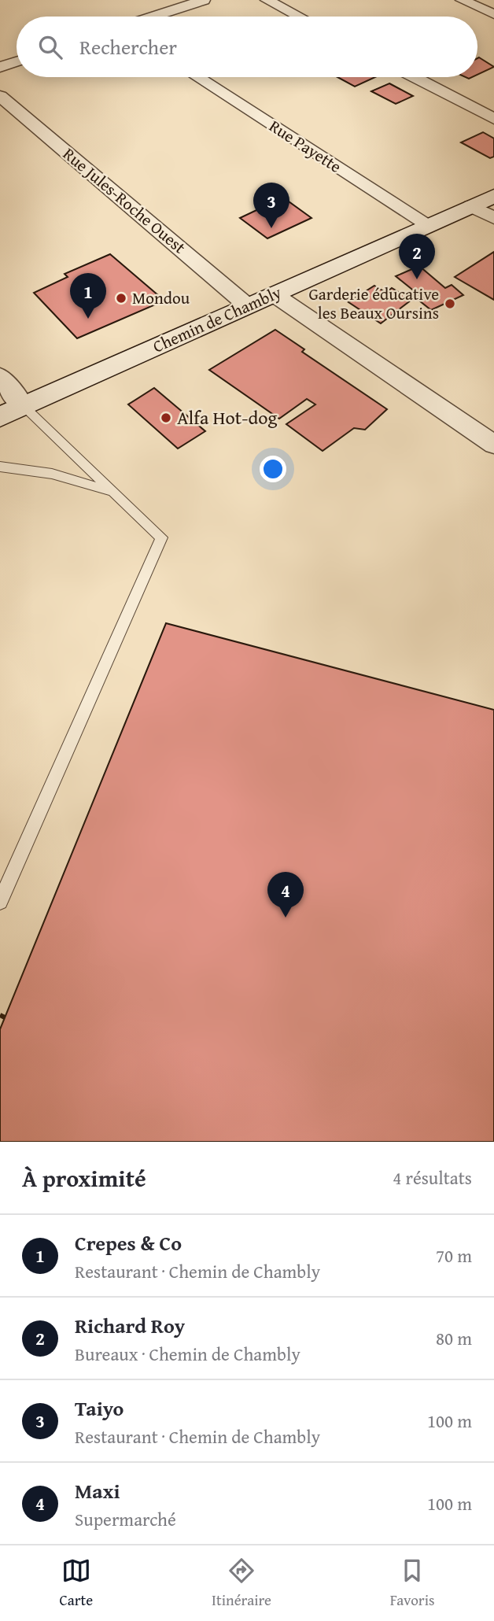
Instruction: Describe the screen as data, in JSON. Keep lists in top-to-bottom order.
{
  "streets": {
    "main road": ["Chemin de Chambly"],
    "street": ["Rue Payette", "Rue Jules-Roche Ouest"]
  },
  "crossings": [
    ["Rue Payette", "Chemin de Chambly"],
    ["Rue Jules-Roche Ouest", "Chemin de Chambly"]
  ],
  "places": ["Mondou", "Garderie éducative les Beaux Oursins", "Alfa Hot-dog"],
  "page": {
    "search": "Rechercher",
    "pins": [
      "3",
      "2",
      "1",
      "4"
    ],
    "heading": ["À proximité", "4 résultats"],
    "list": [
      {
        "mark": "1",
        "name": "Crepes & Co",
        "note": "Restaurant · Chemin de Chambly",
        "value": "70 m"
      },
      {
        "mark": "2",
        "name": "Richard Roy",
        "note": "Bureaux · Chemin de Chambly",
        "value": "80 m"
      },
      {
        "mark": "3",
        "name": "Taiyo",
        "note": "Restaurant · Chemin de Chambly",
        "value": "100 m"
      },
      {
        "mark": "4",
        "name": "Maxi",
        "note": "Supermarché",
        "value": "100 m"
      }
    ],
    "nav": ["Carte", "Itinéraire", "Favoris"]
  }
}
